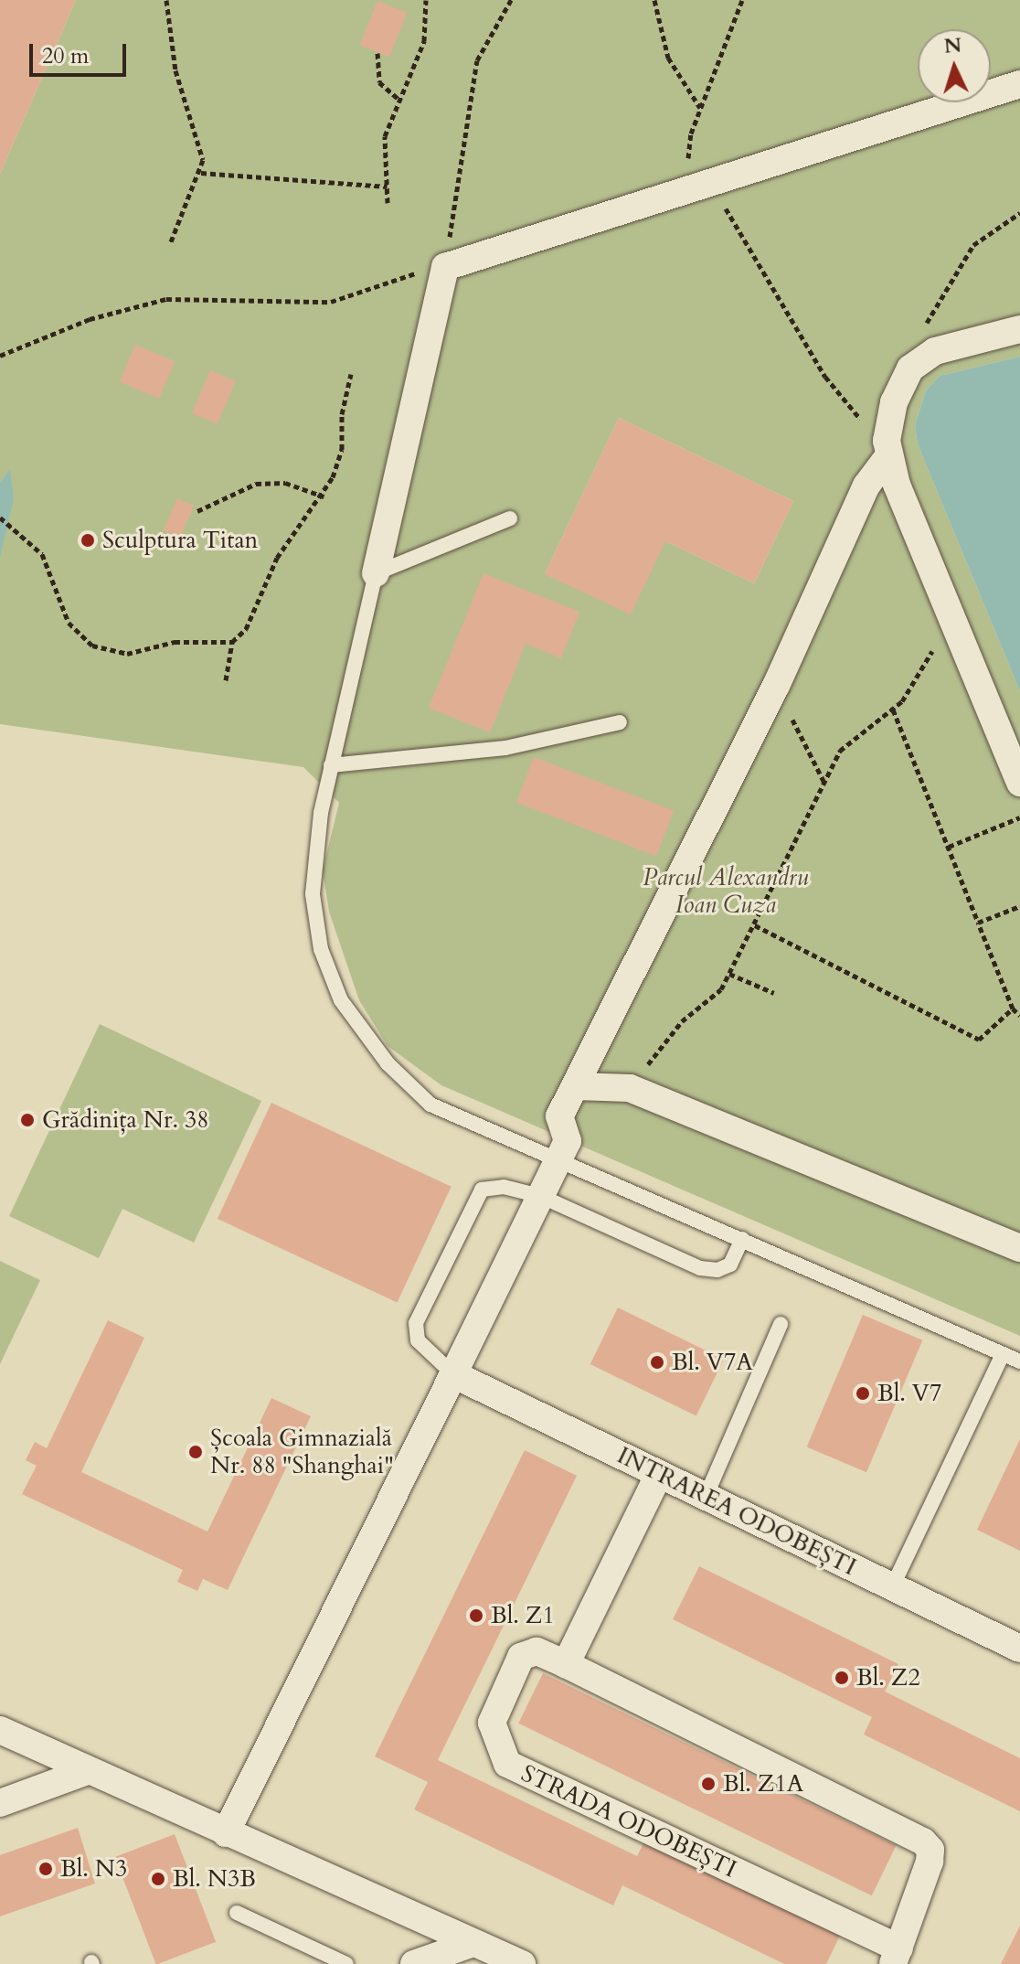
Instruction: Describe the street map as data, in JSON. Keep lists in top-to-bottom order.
{
  "streets": {
    "street": ["INTRAREA ODOBEȘTI", "STRADA ODOBEȘTI"]
  },
  "parks": ["Parcul Alexandru Ioan Cuza"],
  "places": [
    "Sculptura Titan",
    "Grădinița Nr. 38",
    "Bl. V7A",
    "Bl. V7",
    "Școala Gimnazială Nr. 88 \"Shanghai\"",
    "Bl. Z1",
    "Bl. Z2",
    "Bl. Z1A",
    "Bl. N3",
    "Bl. N3B"
  ],
  "scale_bar": "20 m",
  "north": "top"
}
